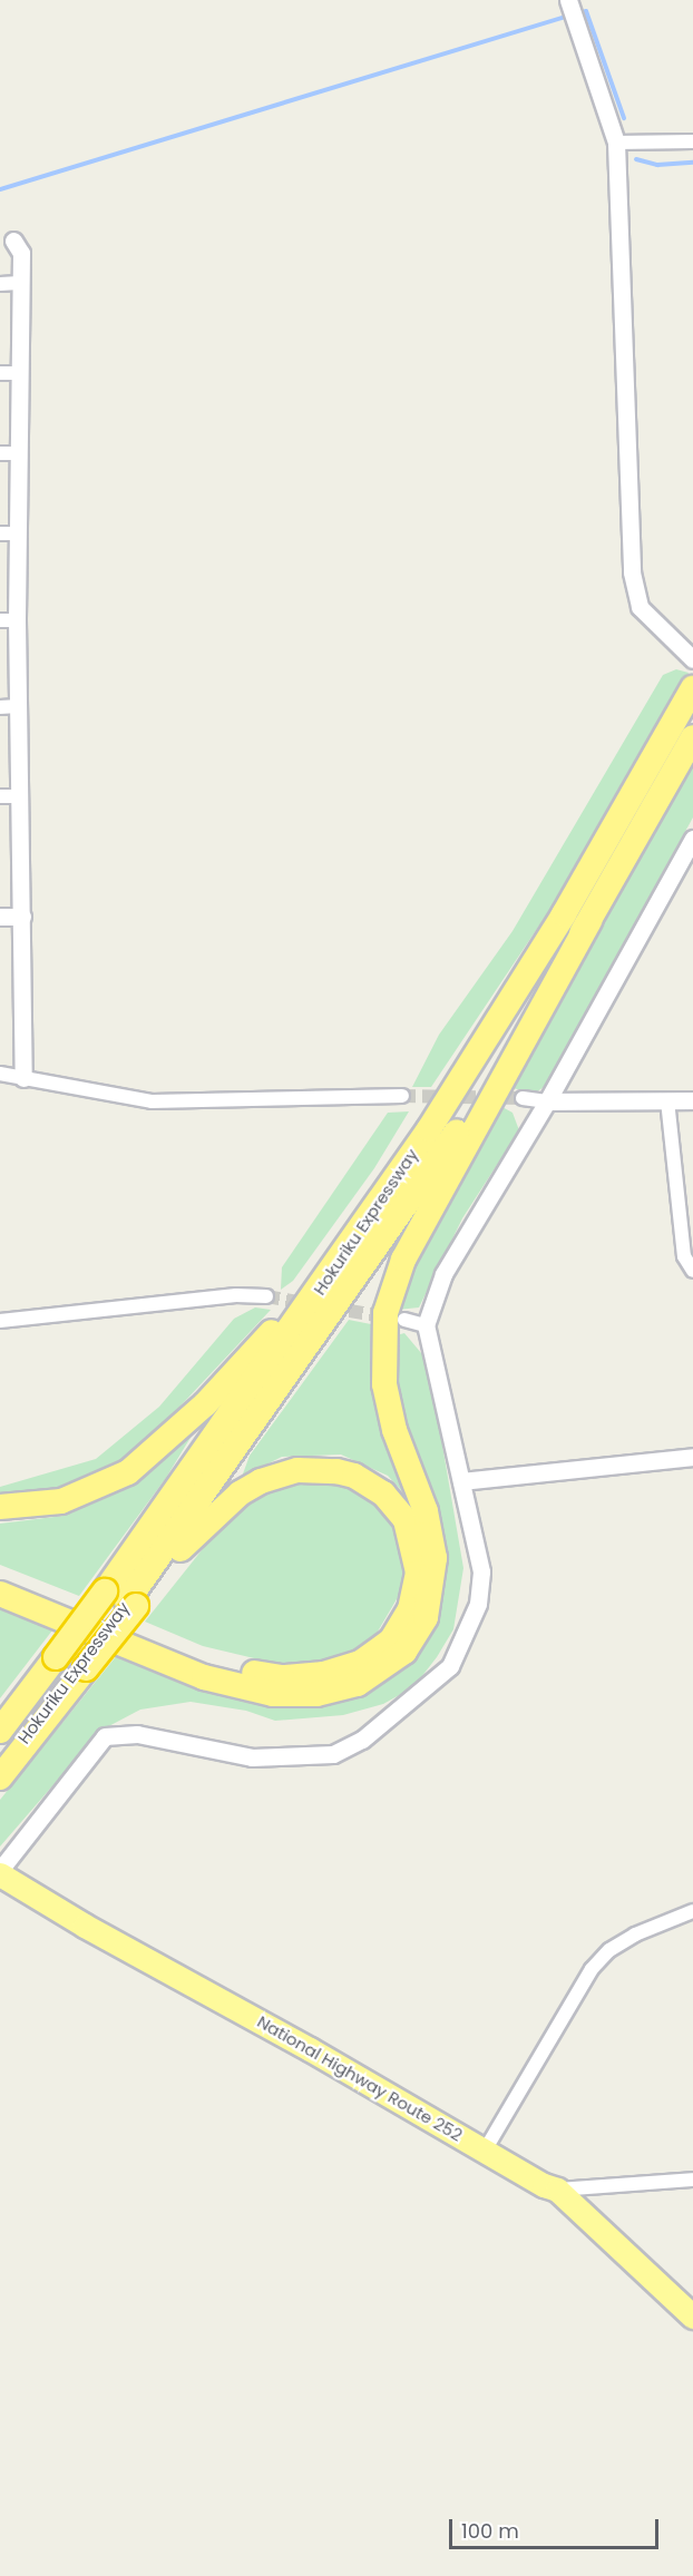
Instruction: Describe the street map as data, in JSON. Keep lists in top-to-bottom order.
{
  "streets": {
    "highway": ["Hokuriku Expressway", "National Highway Route 252"]
  },
  "scale_bar": "100 m"
}
